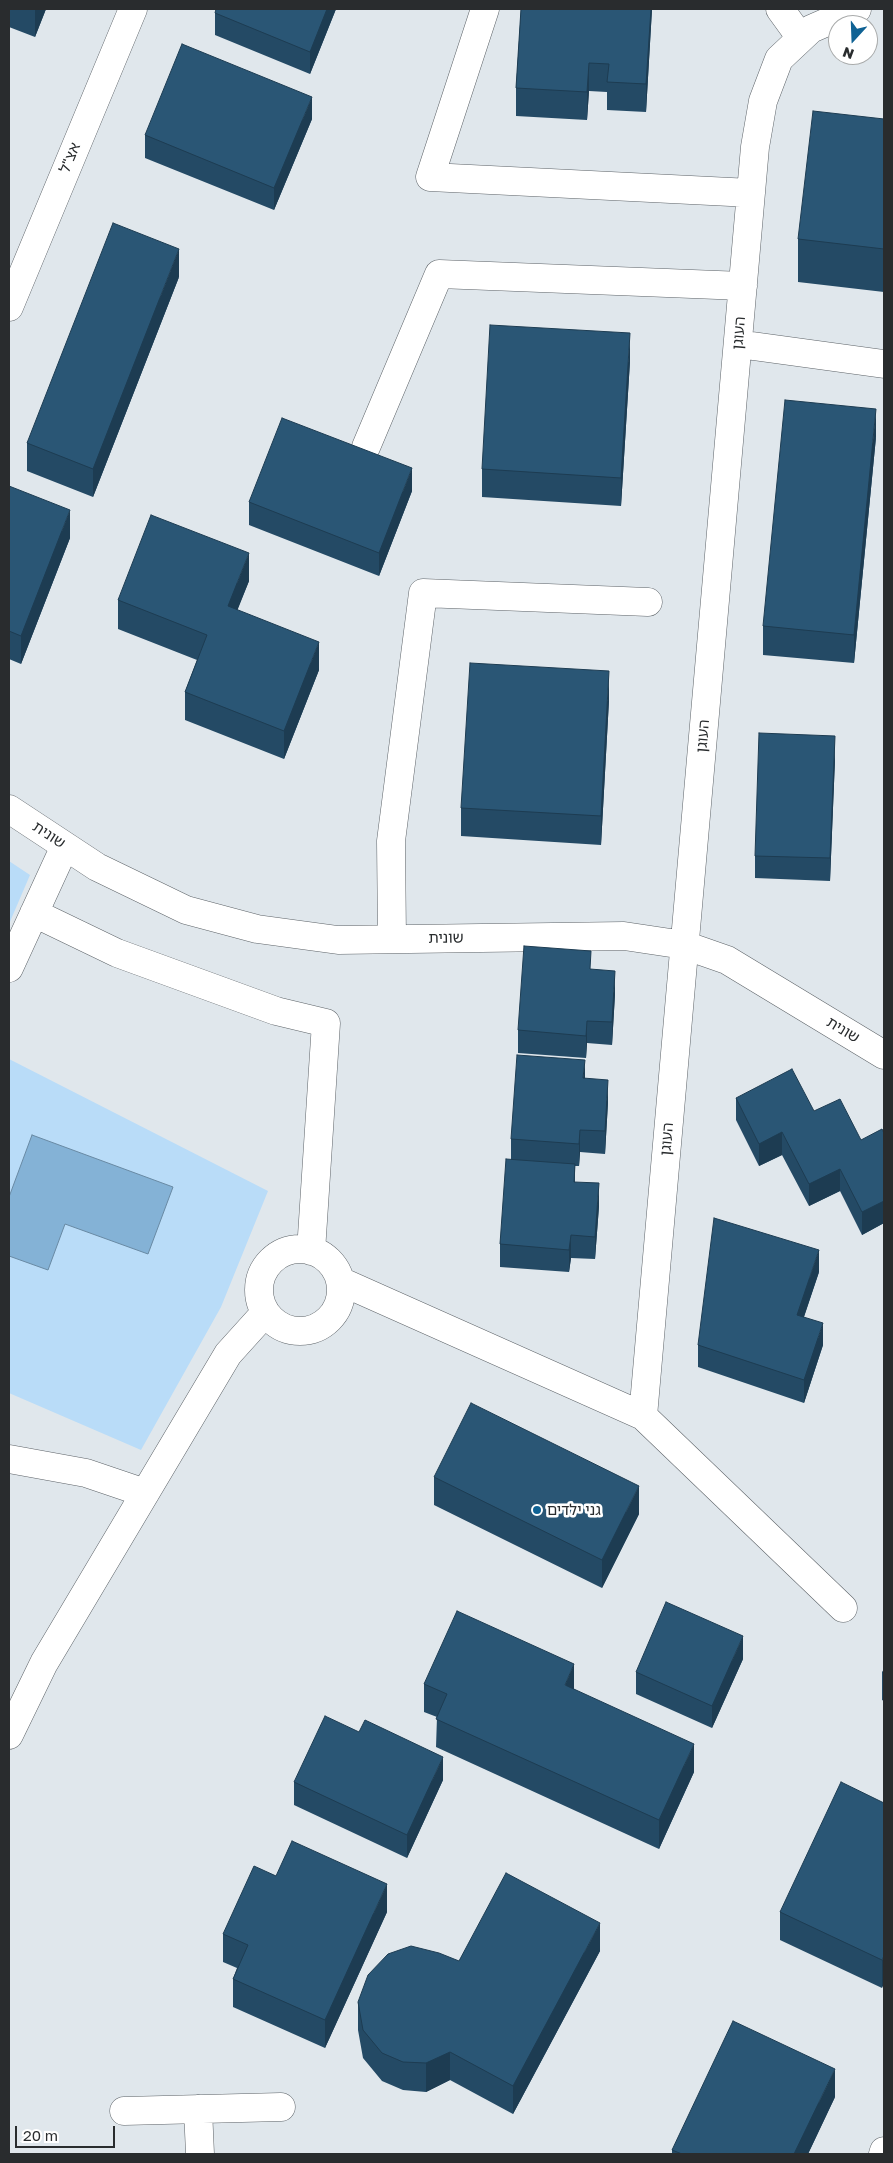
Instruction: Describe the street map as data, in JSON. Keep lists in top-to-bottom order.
{
  "streets": {
    "street": ["אצ\"ל", "העוגן", "שונית"]
  },
  "crossings": [
    ["העוגן", "שונית"]
  ],
  "places": ["גני ילדים"],
  "scale_bar": "20 m",
  "north": "bottom"
}
